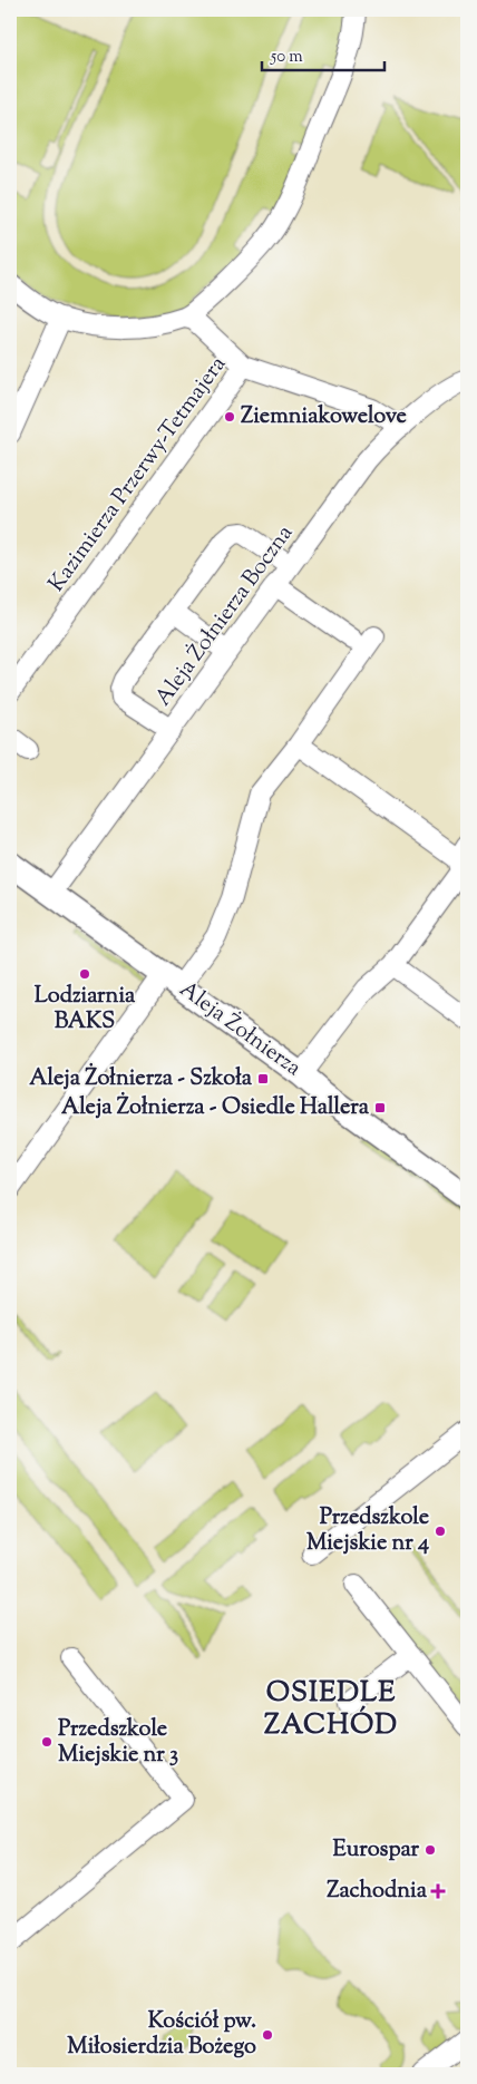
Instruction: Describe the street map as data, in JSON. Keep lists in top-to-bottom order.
{
  "streets": {
    "street": ["Kazimierza Przerwy-Tetmajera", "Aleja Żołnierza Boczna", "Aleja Żołnierza"]
  },
  "crossings": [
    ["Kazimierza Przerwy-Tetmajera", "Aleja Żołnierza Boczna"],
    ["Aleja Żołnierza Boczna", "Aleja Żołnierza"]
  ],
  "districts": ["OSIEDLE ZACHÓD"],
  "places": {
    "other": [
      "Ziemniakowelove",
      "Lodziarnia BAKS",
      "Przedszkole Miejskie nr 4",
      "Przedszkole Miejskie nr 3",
      "Eurospar",
      "Kościół pw. Miłosierdzia Bożego"
    ],
    "transit": ["Aleja Żołnierza - Szkoła", "Aleja Żołnierza - Osiedle Hallera"],
    "health": ["Zachodnia"]
  },
  "scale_bar": "50 m"
}
